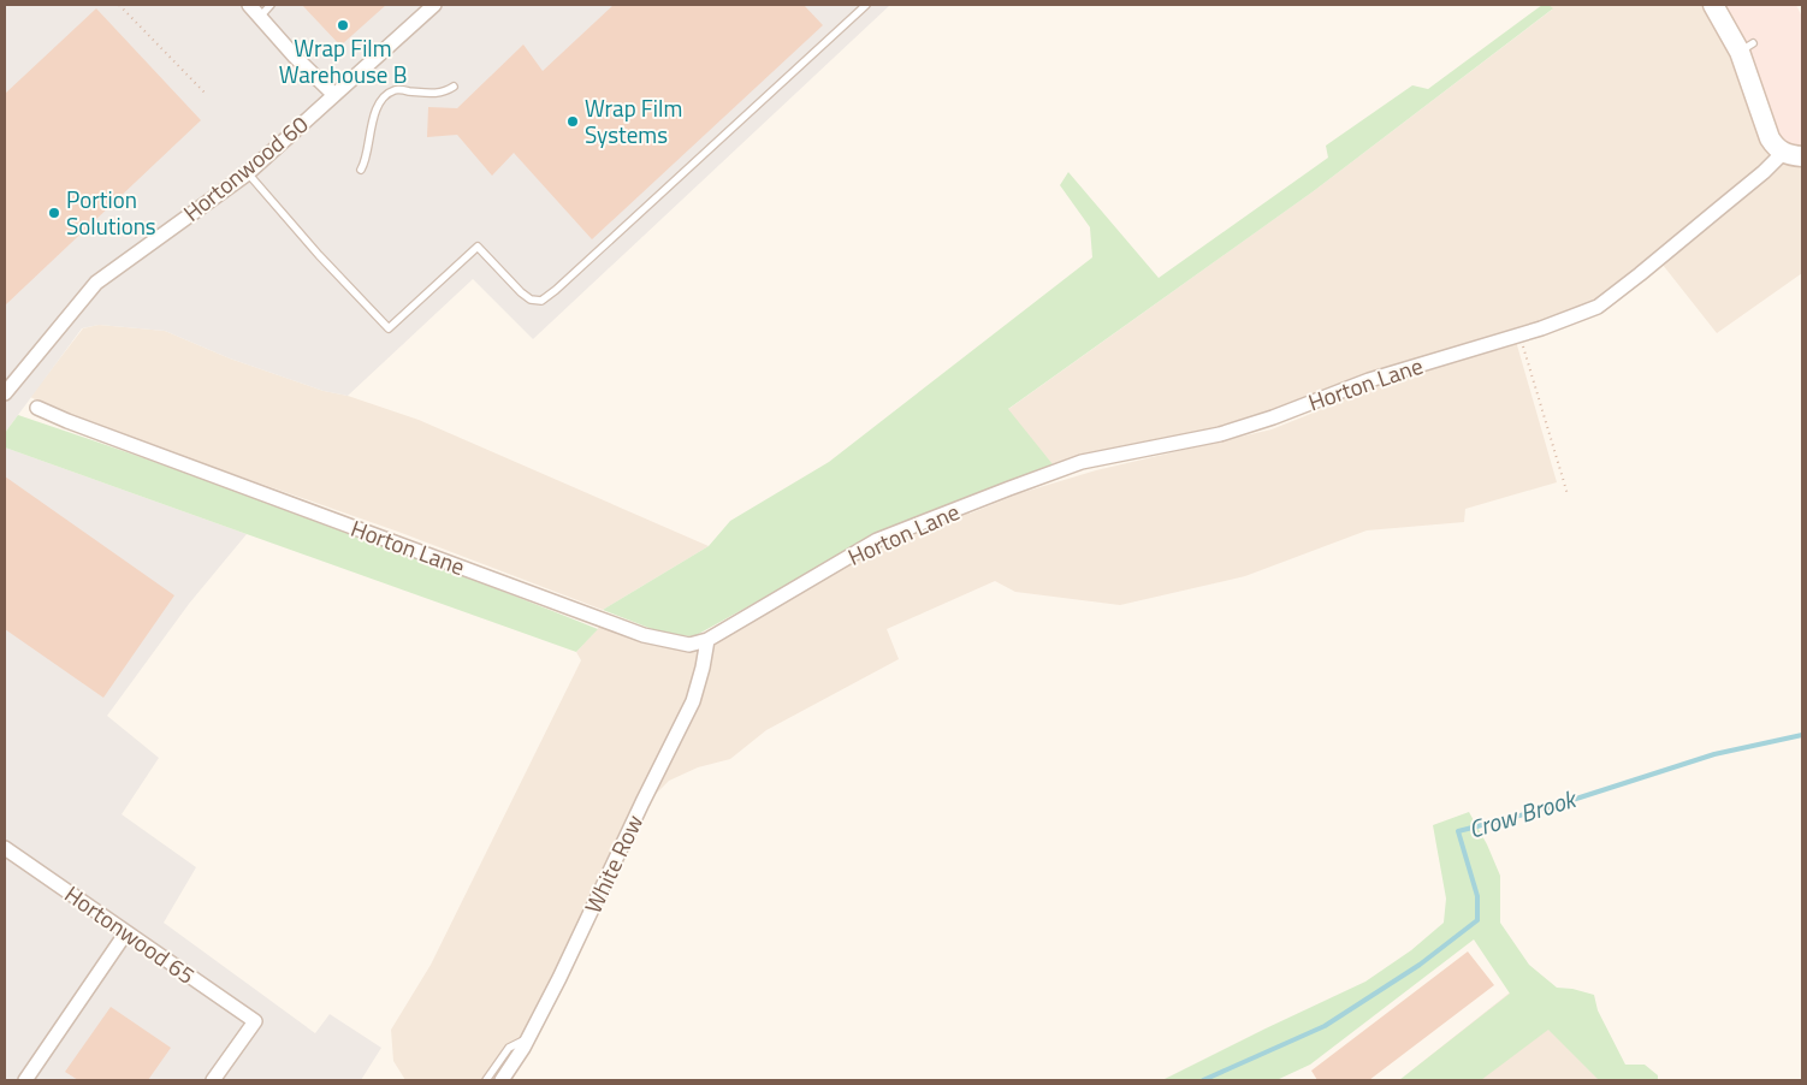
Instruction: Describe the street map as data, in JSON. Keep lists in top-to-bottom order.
{
  "streets": {
    "street": [
      "Hortonwood 60",
      "Horton Lane",
      "White Row",
      "Hortonwood 65"
    ]
  },
  "crossings": [
    ["Horton Lane", "White Row"]
  ],
  "water": ["Crow Brook"],
  "places": ["Wrap Film Warehouse B", "Wrap Film Systems", "Portion Solutions"]
}
